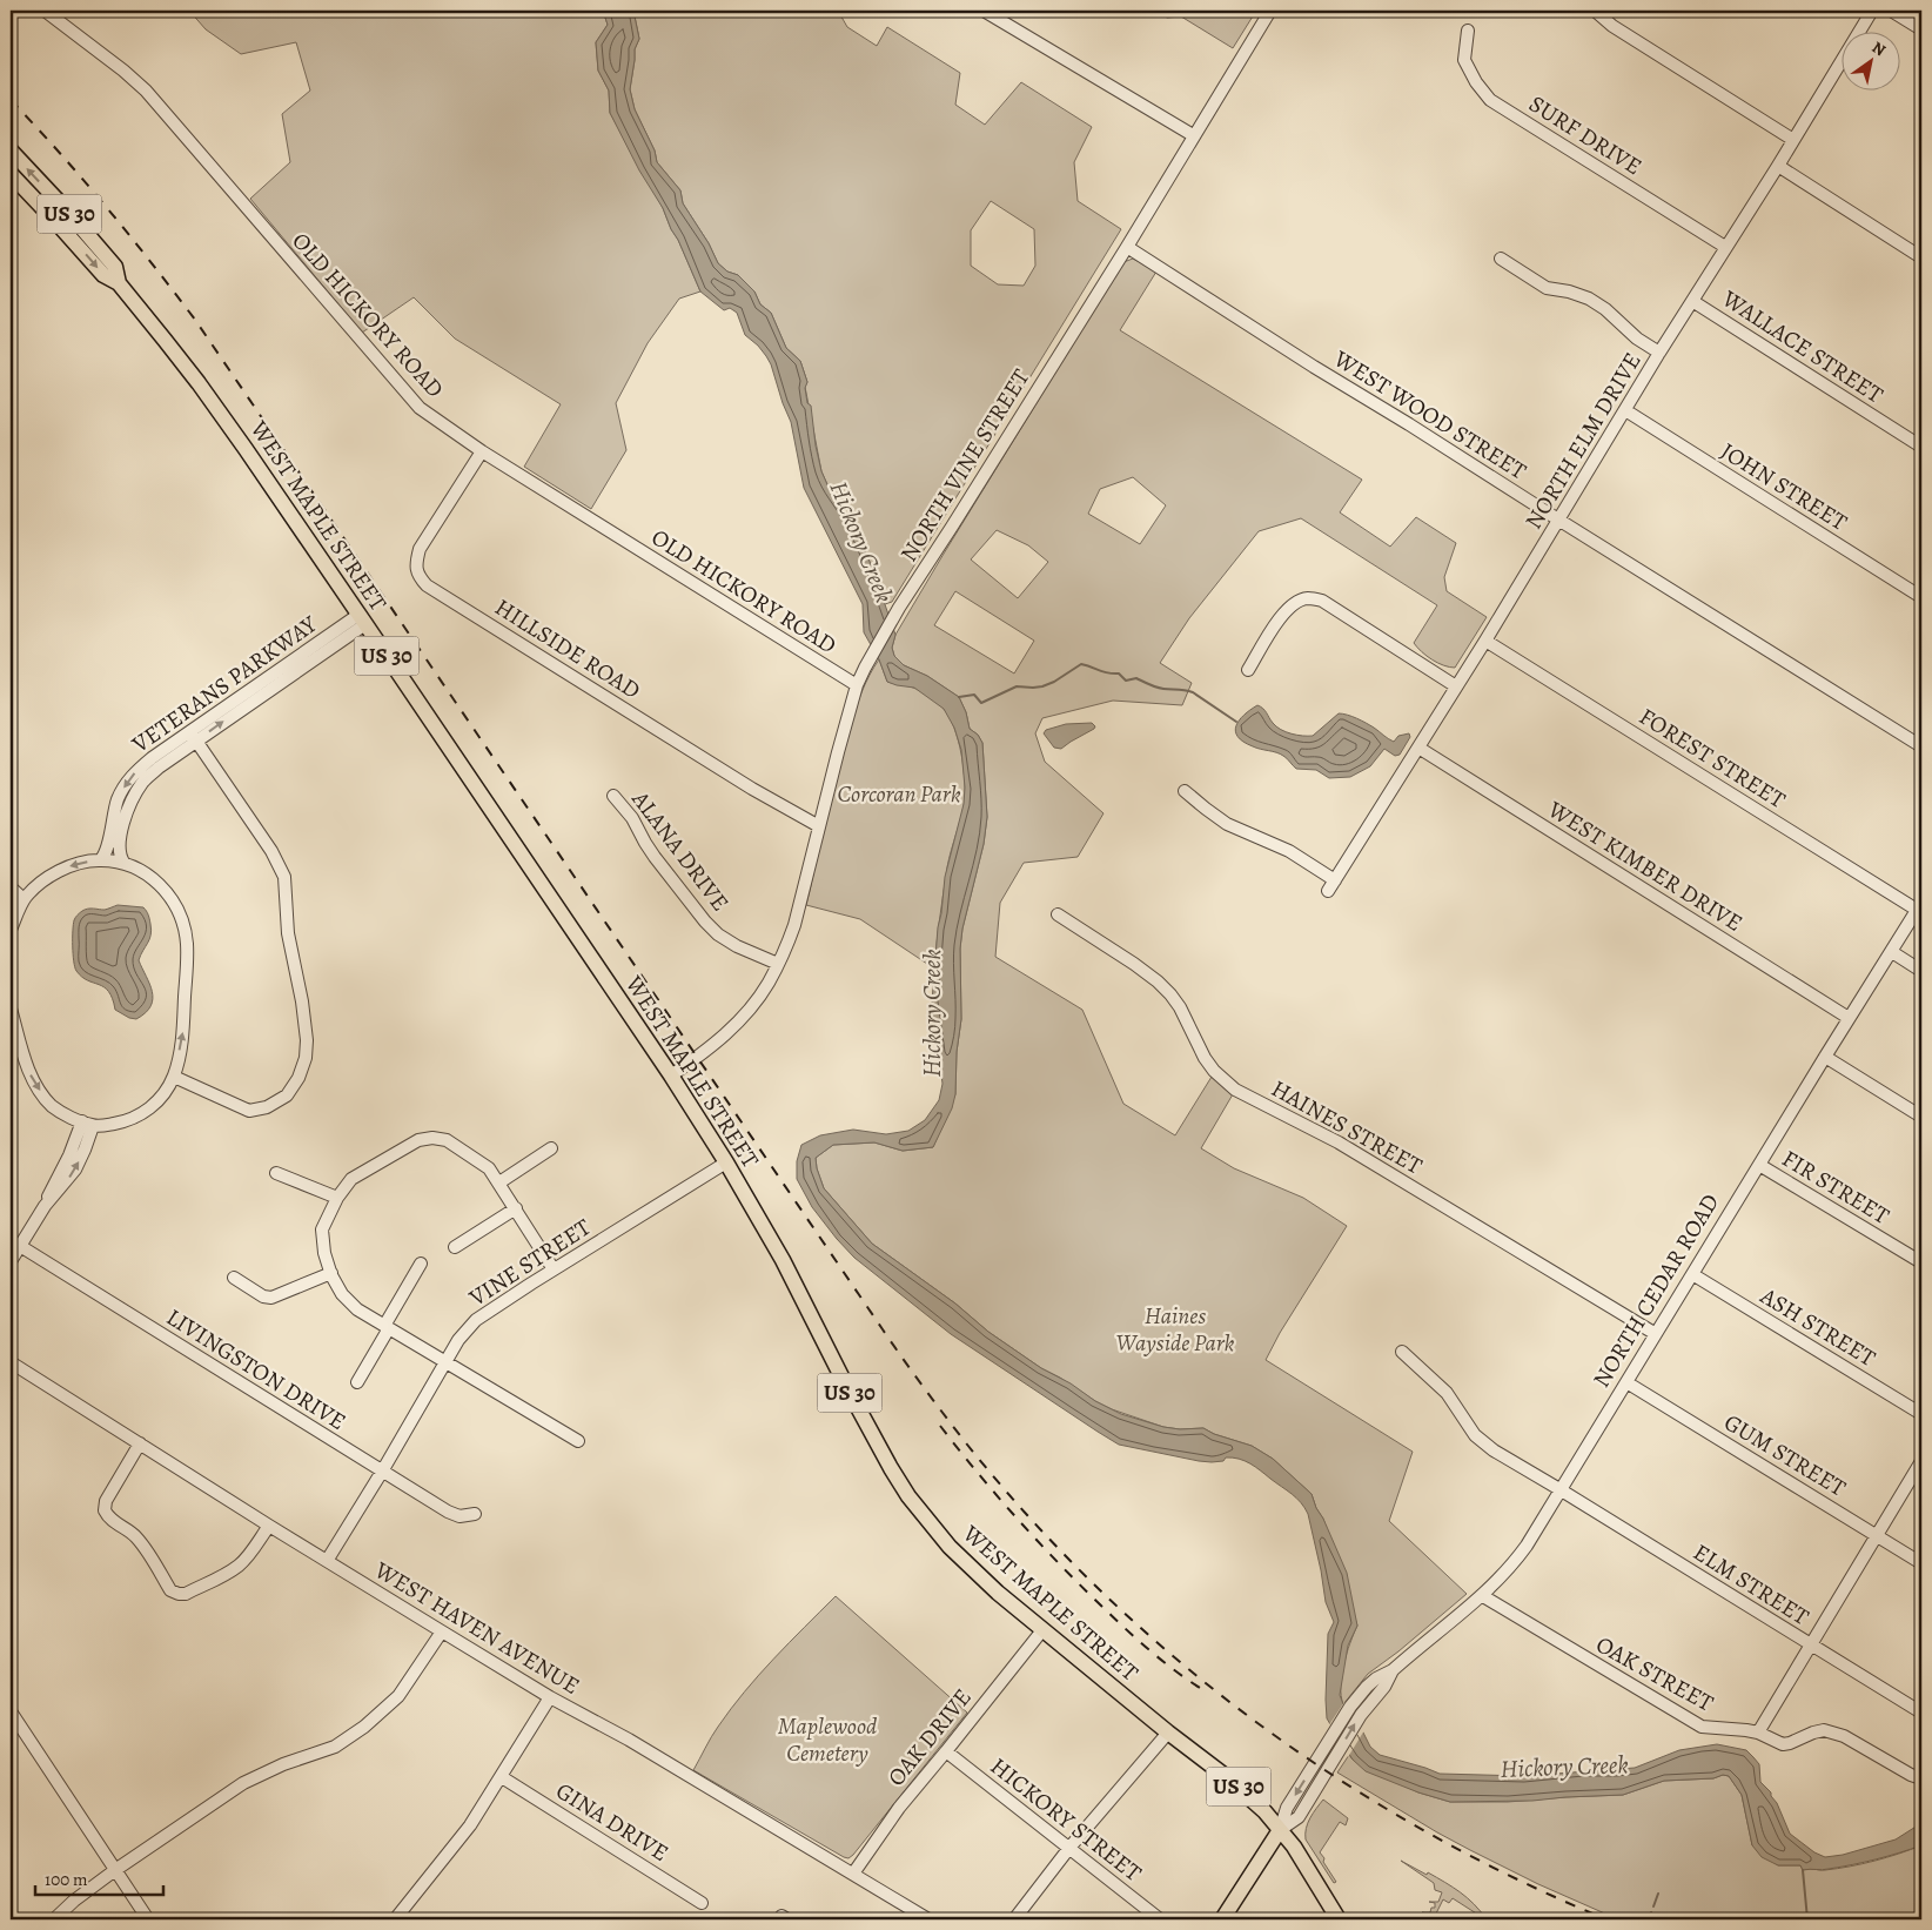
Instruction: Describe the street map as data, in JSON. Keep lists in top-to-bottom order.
{
  "streets": {
    "main road": ["US 30", "WEST MAPLE STREET", "NORTH CEDAR ROAD"],
    "street": [
      "SURF DRIVE",
      "OLD HICKORY ROAD",
      "WALLACE STREET",
      "WEST WOOD STREET",
      "NORTH ELM DRIVE",
      "NORTH VINE STREET",
      "JOHN STREET",
      "HILLSIDE ROAD",
      "VETERANS PARKWAY",
      "FOREST STREET",
      "ALANA DRIVE",
      "WEST KIMBER DRIVE",
      "HAINES STREET",
      "FIR STREET",
      "VINE STREET",
      "ASH STREET",
      "LIVINGSTON DRIVE",
      "GUM STREET",
      "ELM STREET",
      "WEST HAVEN AVENUE",
      "OAK STREET",
      "OAK DRIVE",
      "HICKORY STREET",
      "GINA DRIVE"
    ]
  },
  "crossings": [
    ["SURF DRIVE", "NORTH ELM DRIVE"],
    ["US 30", "WEST MAPLE STREET"],
    ["US 30", "NORTH CEDAR ROAD"],
    ["OLD HICKORY ROAD", "NORTH VINE STREET"],
    ["OLD HICKORY ROAD", "HILLSIDE ROAD"],
    ["WALLACE STREET", "NORTH ELM DRIVE"],
    ["WEST WOOD STREET", "NORTH ELM DRIVE"],
    ["WEST WOOD STREET", "NORTH VINE STREET"],
    ["NORTH ELM DRIVE", "JOHN STREET"],
    ["NORTH ELM DRIVE", "FOREST STREET"],
    ["NORTH ELM DRIVE", "WEST KIMBER DRIVE"],
    ["NORTH VINE STREET", "WEST MAPLE STREET"],
    ["NORTH VINE STREET", "HILLSIDE ROAD"],
    ["NORTH VINE STREET", "ALANA DRIVE"],
    ["WEST MAPLE STREET", "VETERANS PARKWAY"],
    ["WEST MAPLE STREET", "VINE STREET"],
    ["WEST MAPLE STREET", "NORTH CEDAR ROAD"],
    ["WEST MAPLE STREET", "OAK DRIVE"],
    ["FOREST STREET", "NORTH CEDAR ROAD"],
    ["WEST KIMBER DRIVE", "NORTH CEDAR ROAD"],
    ["HAINES STREET", "NORTH CEDAR ROAD"],
    ["FIR STREET", "NORTH CEDAR ROAD"],
    ["VINE STREET", "LIVINGSTON DRIVE"],
    ["VINE STREET", "WEST HAVEN AVENUE"],
    ["NORTH CEDAR ROAD", "ASH STREET"],
    ["NORTH CEDAR ROAD", "GUM STREET"],
    ["NORTH CEDAR ROAD", "ELM STREET"],
    ["NORTH CEDAR ROAD", "OAK STREET"],
    ["WEST HAVEN AVENUE", "OAK DRIVE"],
    ["OAK DRIVE", "HICKORY STREET"]
  ],
  "water": ["Hickory Creek"],
  "parks": ["Corcoran Park", "Haines Wayside Park", "Maplewood Cemetery"],
  "scale_bar": "100 m",
  "north": "top right"
}
